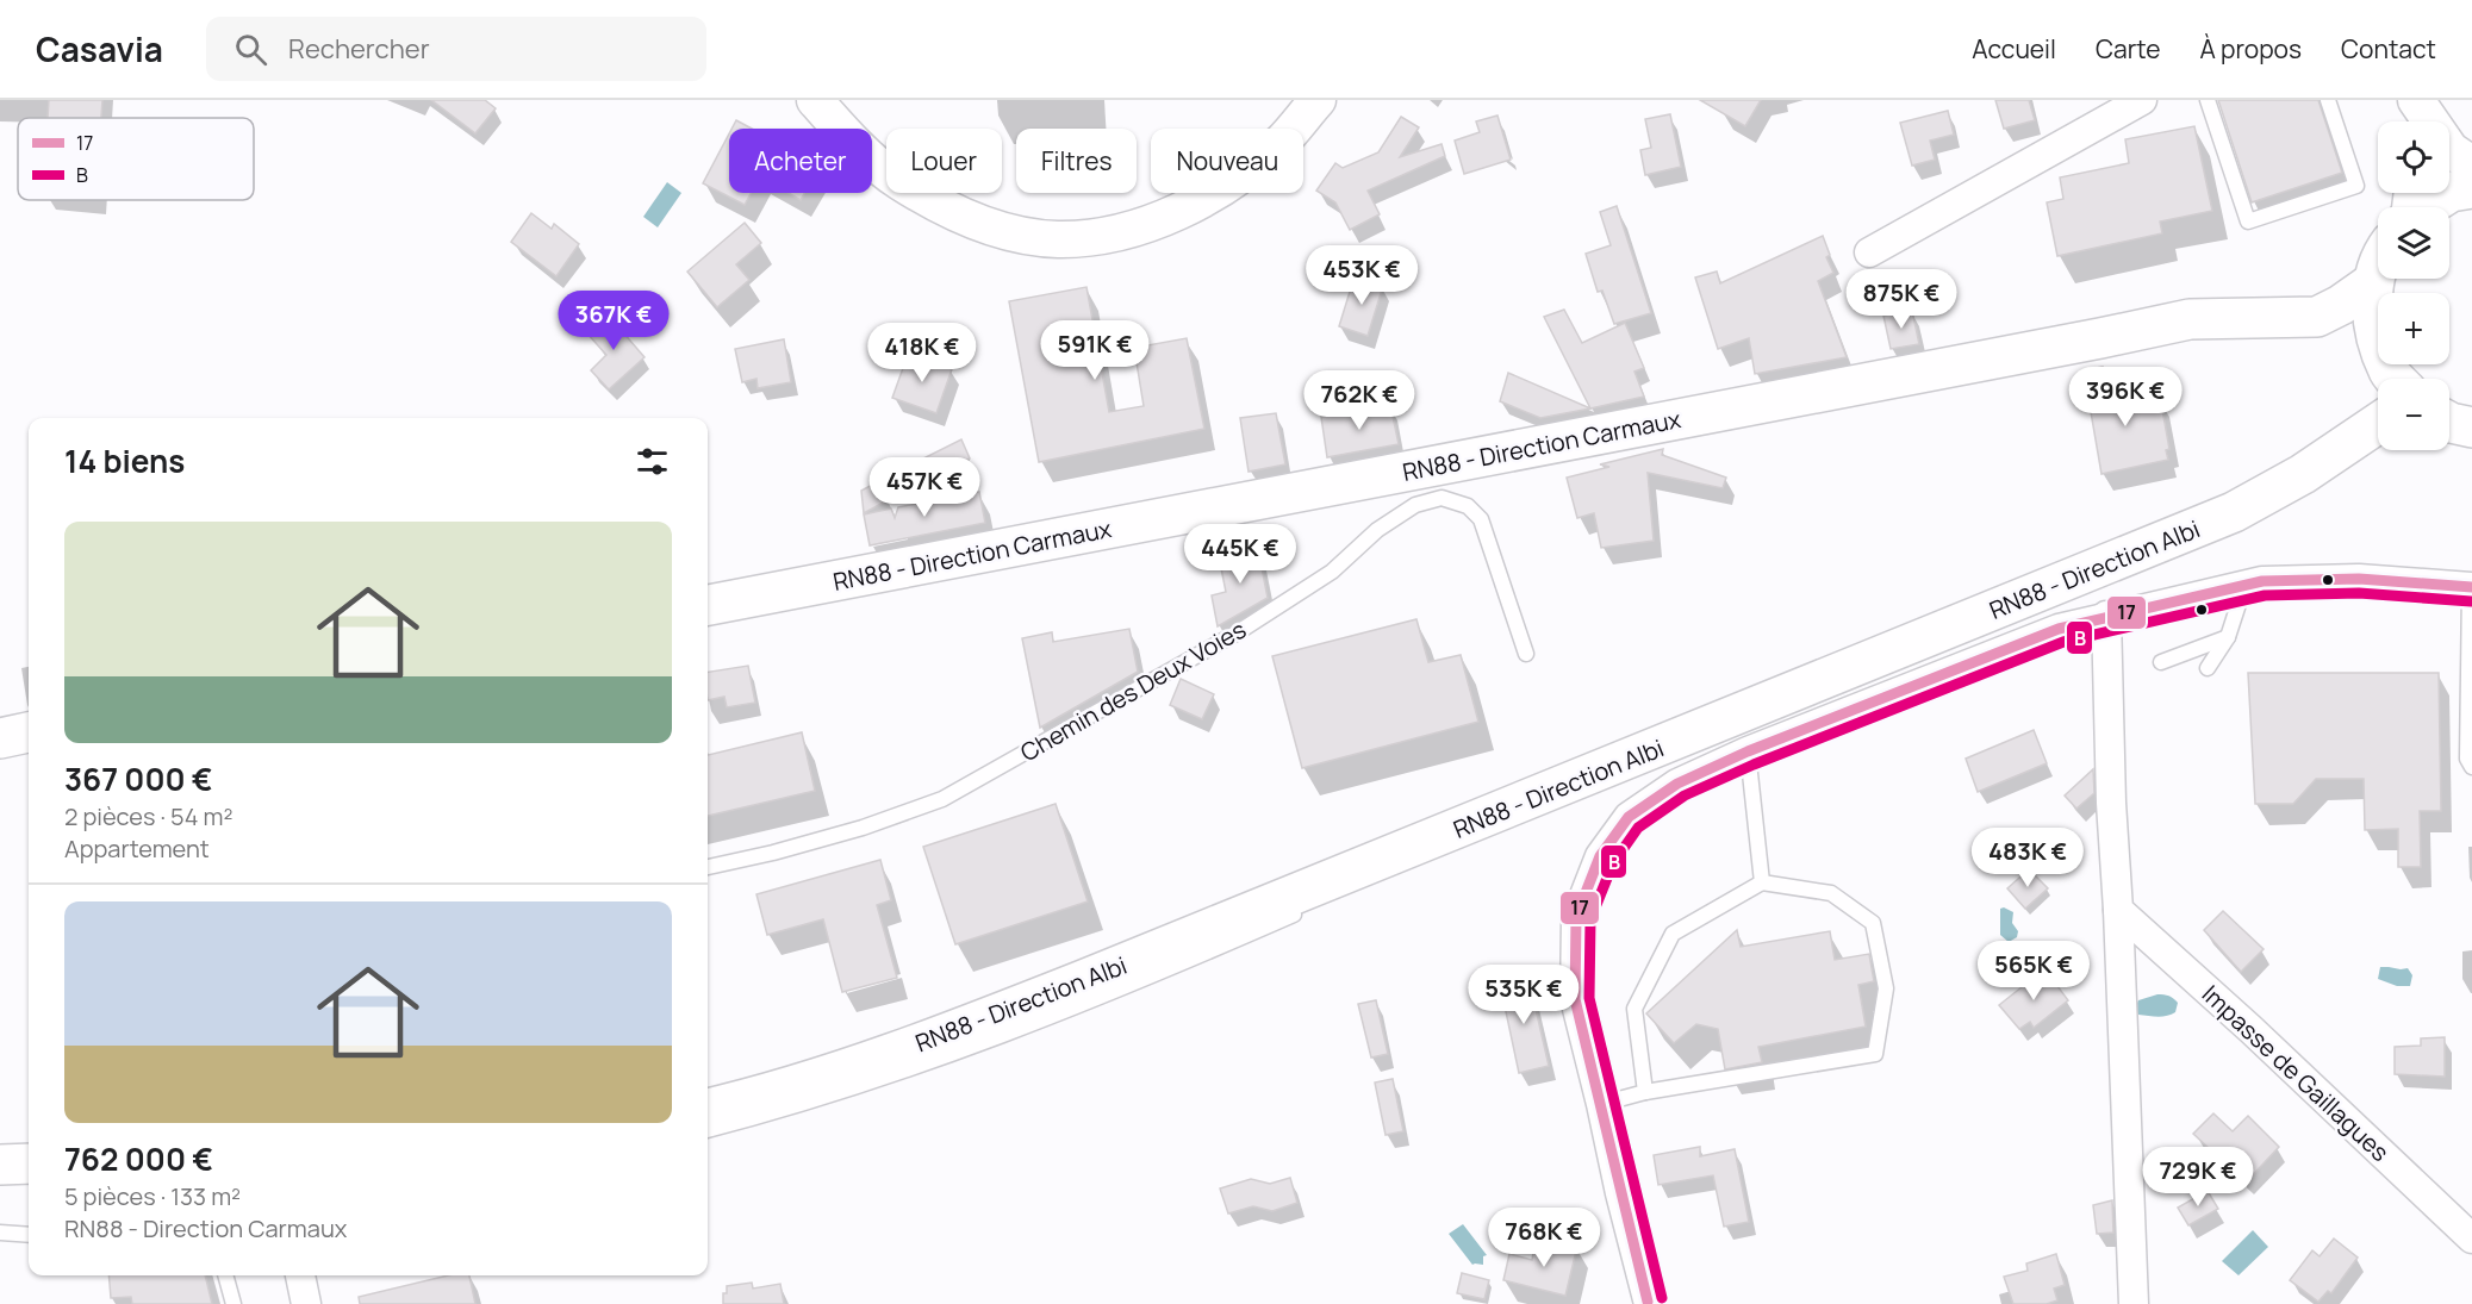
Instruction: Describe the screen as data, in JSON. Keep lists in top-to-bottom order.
{
  "streets": {
    "main road": ["RN88 - Direction Carmaux", "RN88 - Direction Albi"],
    "street": ["Impasse de Gaillagues"],
    "lane": ["Chemin des Deux Voies"]
  },
  "lines": ["transit line 17", "transit line B"],
  "legend": ["17", "B"],
  "page": {
    "header": "Casavia",
    "search": "Rechercher",
    "nav": [
      "Accueil",
      "Carte",
      "À propos",
      "Contact"
    ],
    "map_buttons": ["+", "−"],
    "chip": [
      "Acheter",
      "Louer",
      "Filtres",
      "Nouveau"
    ],
    "price": [
      "453K €",
      "875K €",
      "367K €",
      "591K €",
      "418K €",
      "396K €",
      "762K €",
      "457K €",
      "445K €",
      "483K €",
      "565K €",
      "535K €",
      "729K €",
      "768K €"
    ],
    "heading": "14 biens",
    "list": [
      {
        "name": "367 000 €",
        "note": "2 pièces · 54 m² · Appartement"
      },
      {
        "name": "762 000 €",
        "note": "5 pièces · 133 m² · RN88 - Direction Carmaux"
      }
    ]
  }
}
